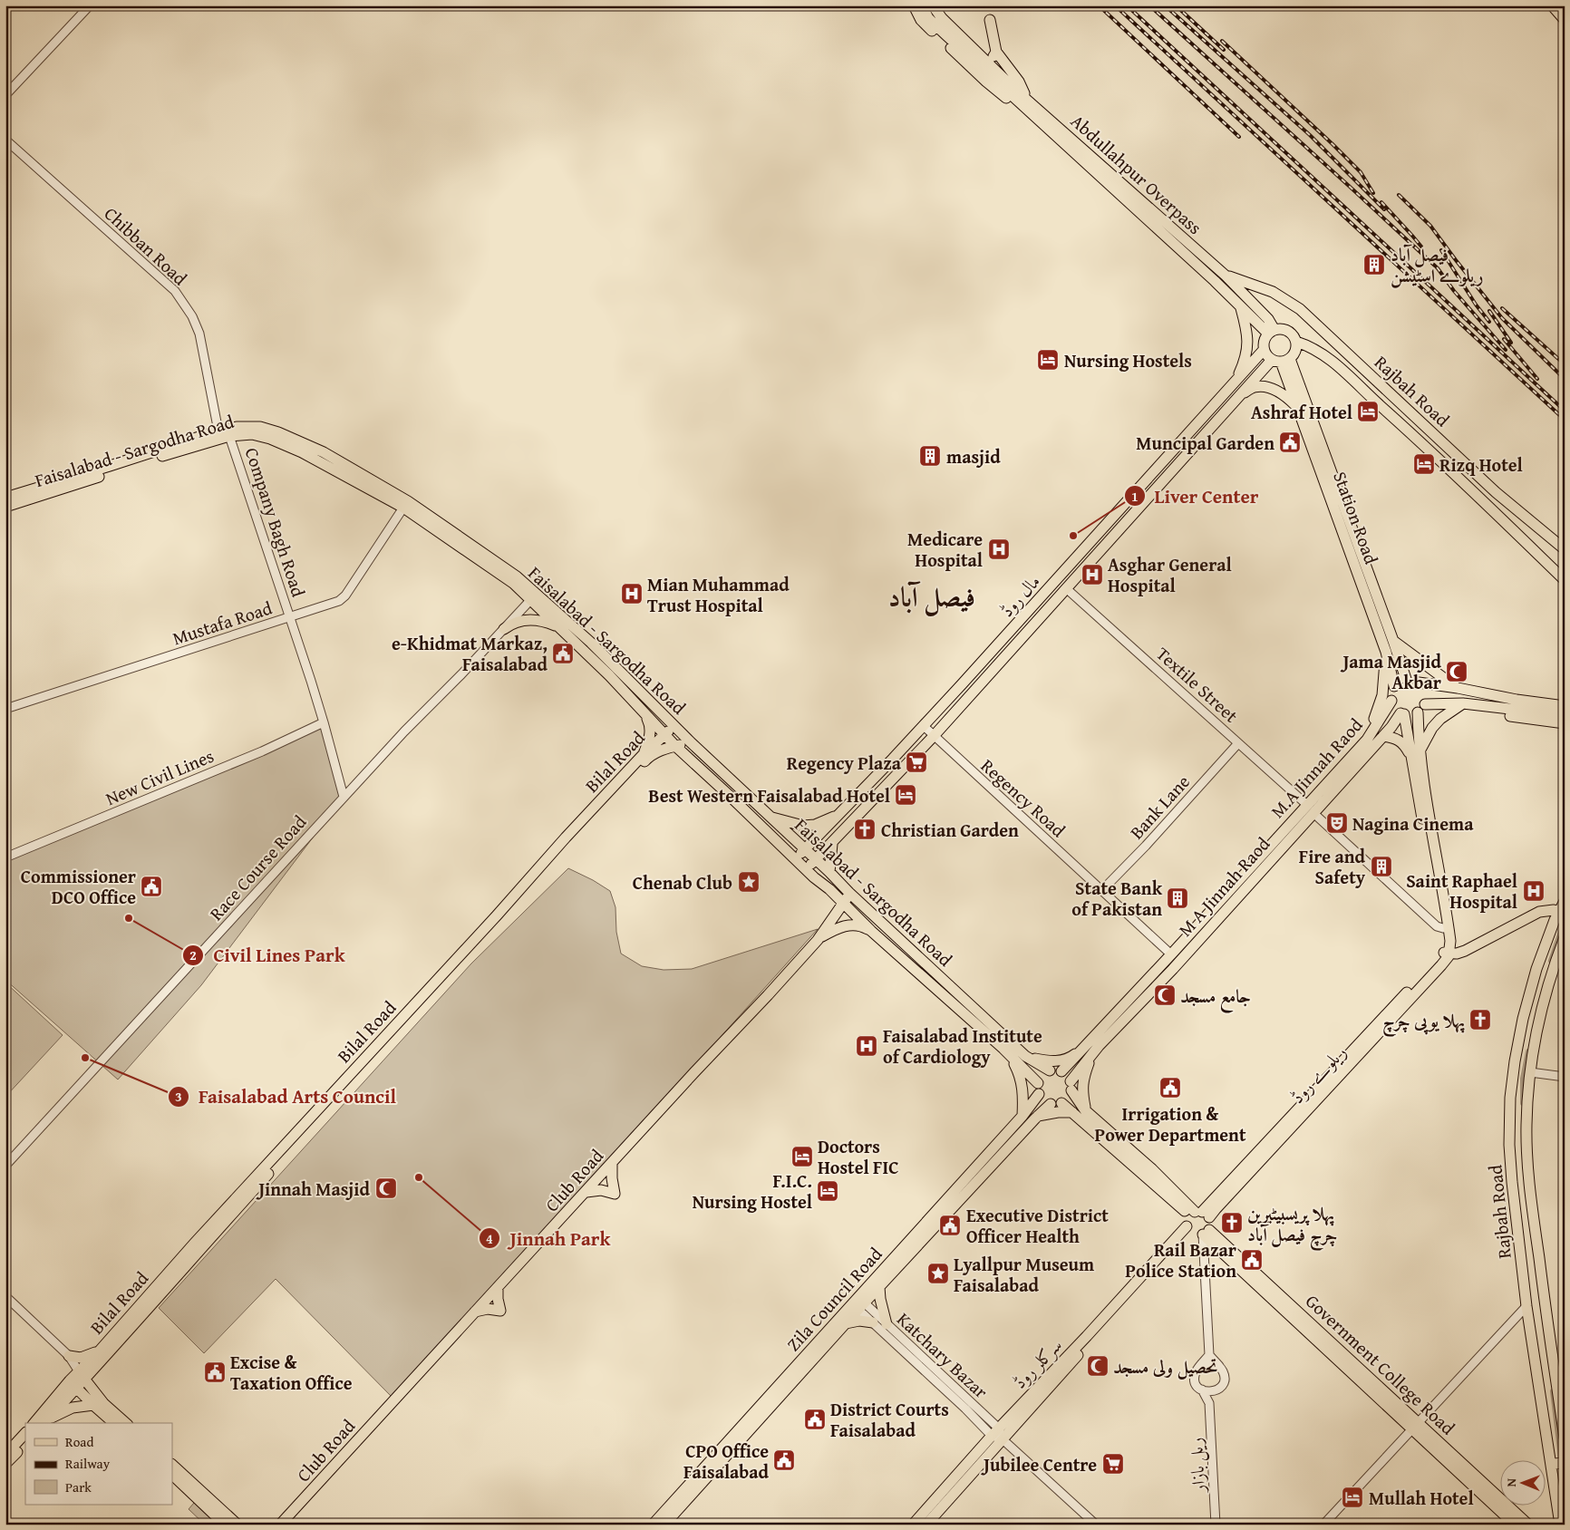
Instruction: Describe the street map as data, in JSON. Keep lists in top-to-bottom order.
{
  "streets": {
    "main road": [
      "Abdullahpur Overpass",
      "Rajbah Road",
      "Faisalabad - Sargodha Road",
      "Station Road",
      "مال روڈ",
      "Bilal Road",
      "M.A Jinnah Raod",
      "M A Jinnah Raod",
      "ریلوے روڈ",
      "Club Road",
      "Zila Council Road",
      "سرکلر روڈ",
      "Government College Road"
    ],
    "street": [
      "Chibban Road",
      "Company Bagh Road",
      "Mustafa Road",
      "Textile Street",
      "New Civil Lines",
      "Regency Road",
      "Bank Lane",
      "Race Course Road",
      "Katchary Bazar",
      "ریل بازار"
    ]
  },
  "crossings": [
    ["Abdullahpur Overpass", "Rajbah Road"],
    ["Abdullahpur Overpass", "Station Road"],
    ["Abdullahpur Overpass", "مال روڈ"],
    ["Chibban Road", "Faisalabad - Sargodha Road"],
    ["Rajbah Road", "Station Road"],
    ["Rajbah Road", "مال روڈ"],
    ["Faisalabad - Sargodha Road", "Company Bagh Road"],
    ["Faisalabad - Sargodha Road", "مال روڈ"],
    ["Faisalabad - Sargodha Road", "Mustafa Road"],
    ["Faisalabad - Sargodha Road", "Bilal Road"],
    ["Faisalabad - Sargodha Road", "Race Course Road"],
    ["Faisalabad - Sargodha Road", "M A Jinnah Raod"],
    ["Faisalabad - Sargodha Road", "Club Road"],
    ["Faisalabad - Sargodha Road", "Zila Council Road"],
    ["Station Road", "مال روڈ"],
    ["Station Road", "M.A Jinnah Raod"],
    ["Station Road", "M A Jinnah Raod"],
    ["Company Bagh Road", "Mustafa Road"],
    ["Company Bagh Road", "New Civil Lines"],
    ["Company Bagh Road", "Race Course Road"],
    ["مال روڈ", "Textile Street"],
    ["مال روڈ", "Regency Road"],
    ["Textile Street", "M.A Jinnah Raod"],
    ["Textile Street", "Bank Lane"],
    ["Textile Street", "M A Jinnah Raod"],
    ["M.A Jinnah Raod", "Regency Road"],
    ["M.A Jinnah Raod", "M A Jinnah Raod"],
    ["Regency Road", "Bank Lane"],
    ["Regency Road", "M A Jinnah Raod"],
    ["M A Jinnah Raod", "Zila Council Road"],
    ["ریلوے روڈ", "سرکلر روڈ"],
    ["ریلوے روڈ", "Government College Road"],
    ["Zila Council Road", "Katchary Bazar"],
    ["Katchary Bazar", "سرکلر روڈ"],
    ["سرکلر روڈ", "Government College Road"]
  ],
  "districts": ["فیصل آباد"],
  "places": {
    "building": [
      "فیصل آباد ریلوے اسٹیشن",
      "masjid",
      "Fire and Safety",
      "State Bank of Pakistan"
    ],
    "hotel": [
      "Nursing Hostels",
      "Ashraf Hotel",
      "Rizq Hotel",
      "Best Western Faisalabad Hotel",
      "Doctors Hostel FIC",
      "F.I.C. Nursing Hostel",
      "Mullah Hotel"
    ],
    "public building": [
      "Muncipal Garden",
      "e-Khidmat Markaz, Faisalabad",
      "Commissioner DCO Office",
      "Irrigation & Power Department",
      "Executive District Officer Health",
      "Rail Bazar Police Station",
      "Excise & Taxation Office",
      "District Courts Faisalabad",
      "CPO Office Faisalabad"
    ],
    "other": [
      "Liver Center",
      "Civil Lines Park",
      "Faisalabad Arts Council",
      "Jinnah Park"
    ],
    "hospital": [
      "Medicare Hospital",
      "Asghar General Hospital",
      "Mian Muhammad Trust Hospital",
      "Saint Raphael Hospital",
      "Faisalabad Institute of Cardiology"
    ],
    "mosque": [
      "Jama Masjid Akbar",
      "جامع مسجد",
      "Jinnah Masjid",
      "تحصیل ولی مسجد"
    ],
    "supermarket": ["Regency Plaza", "Jubilee Centre"],
    "theatre": ["Nagina Cinema"],
    "church": ["Christian Garden", "پہلا یوپی چرچ", "پہلا پریسبیٹیرین چرچ فیصل آباد"],
    "place": ["Chenab Club", "Lyallpur Museum Faisalabad"]
  },
  "legend": ["Road", "Railway", "Park"],
  "north": "left"
}
